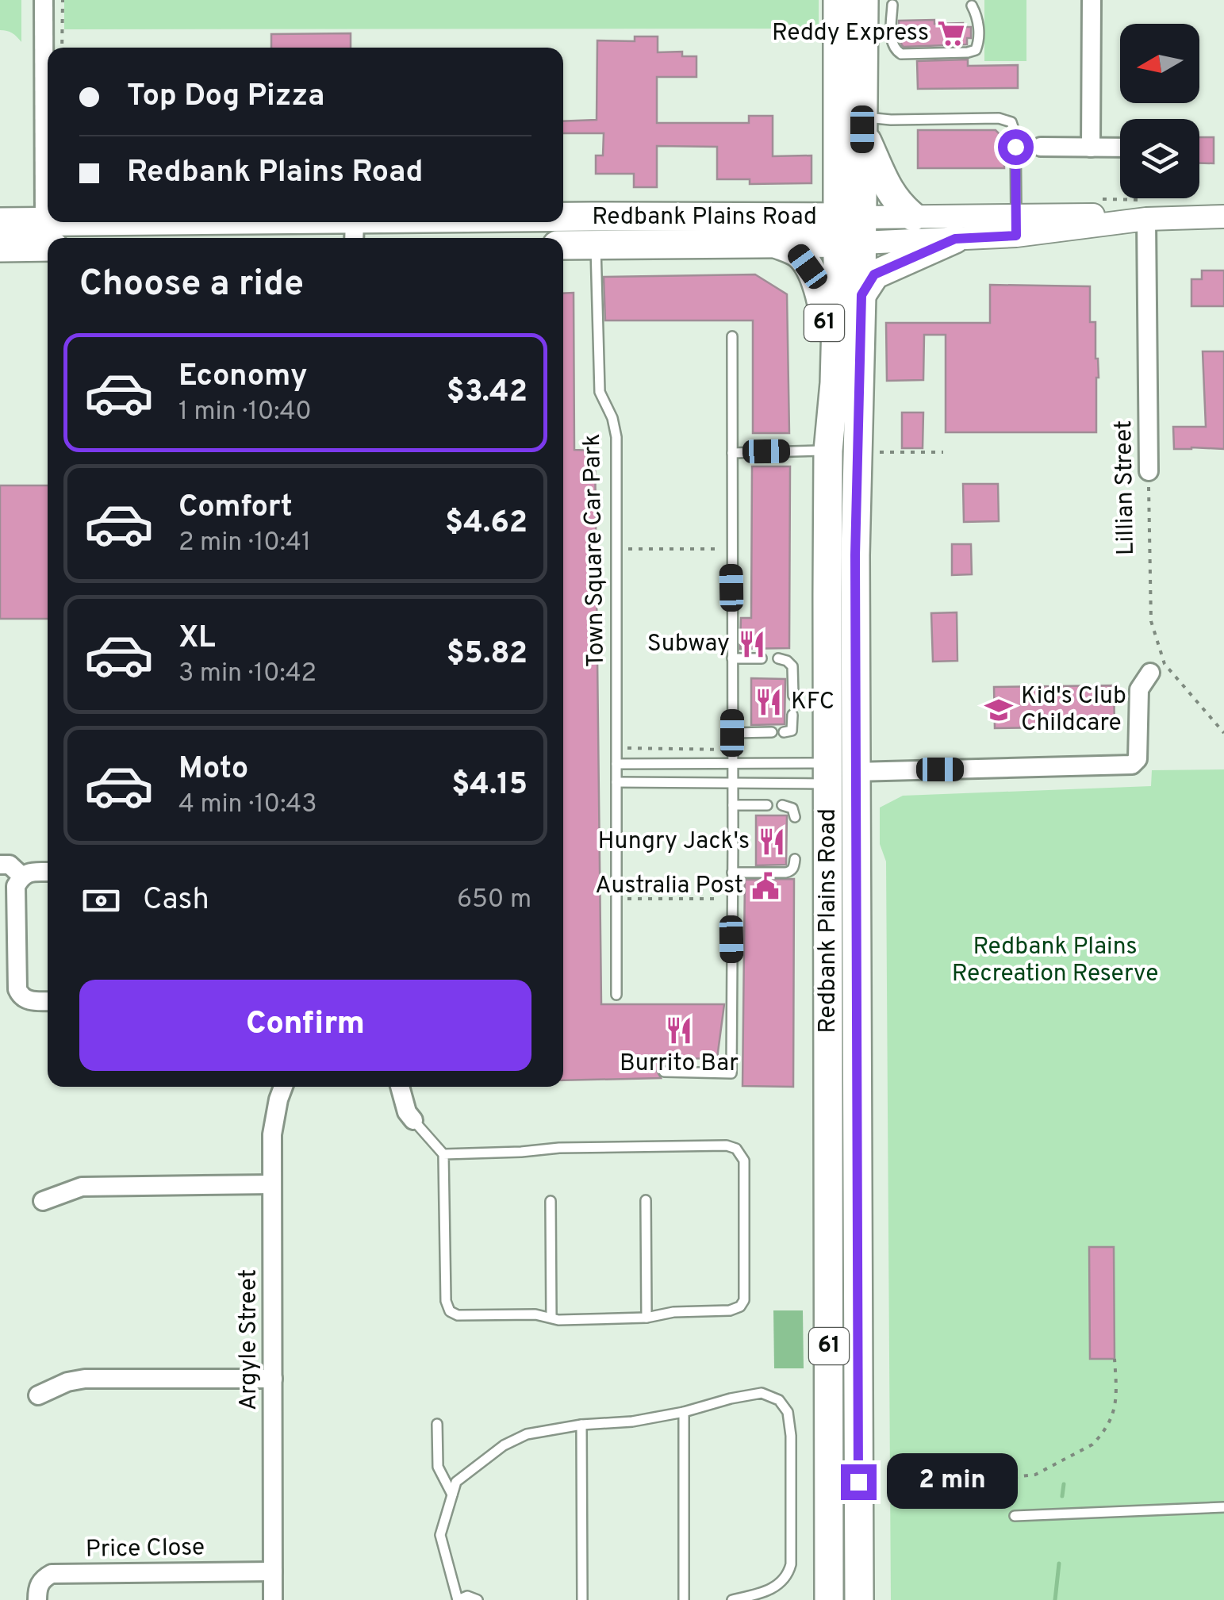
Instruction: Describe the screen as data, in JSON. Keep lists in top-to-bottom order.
{
  "streets": {
    "main road": ["Redbank Plains Road", "61"],
    "street": ["Lillian Street", "Argyle Street", "Price Close"],
    "lane": ["Town Square Car Park"]
  },
  "crossings": [
    ["Redbank Plains Road", "61"],
    ["Redbank Plains Road", "Town Square Car Park"],
    ["Argyle Street", "Price Close"]
  ],
  "parks": ["Redbank Plains Recreation Reserve"],
  "places": {
    "supermarket": ["Reddy Express"],
    "restaurant": [
      "Subway",
      "KFC",
      "Hungry Jack's",
      "Burrito Bar"
    ],
    "school or university": ["Kid's Club Childcare"],
    "public building": ["Australia Post"]
  },
  "north": "left",
  "page": {
    "banner": ["Top Dog Pizza", "Redbank Plains Road"],
    "heading": "Choose a ride",
    "list": [
      {
        "name": "Economy",
        "note": "1 min · 10:40",
        "value": "$3.42"
      },
      {
        "name": "Comfort",
        "note": "2 min · 10:41",
        "value": "$4.62"
      },
      {
        "name": "XL",
        "note": "3 min · 10:42",
        "value": "$5.82"
      },
      {
        "name": "Moto",
        "note": "4 min · 10:43",
        "value": "$4.15"
      }
    ],
    "pay": ["Cash", "650 m"],
    "buttons": "Confirm",
    "bubble": "2 min"
  }
}
